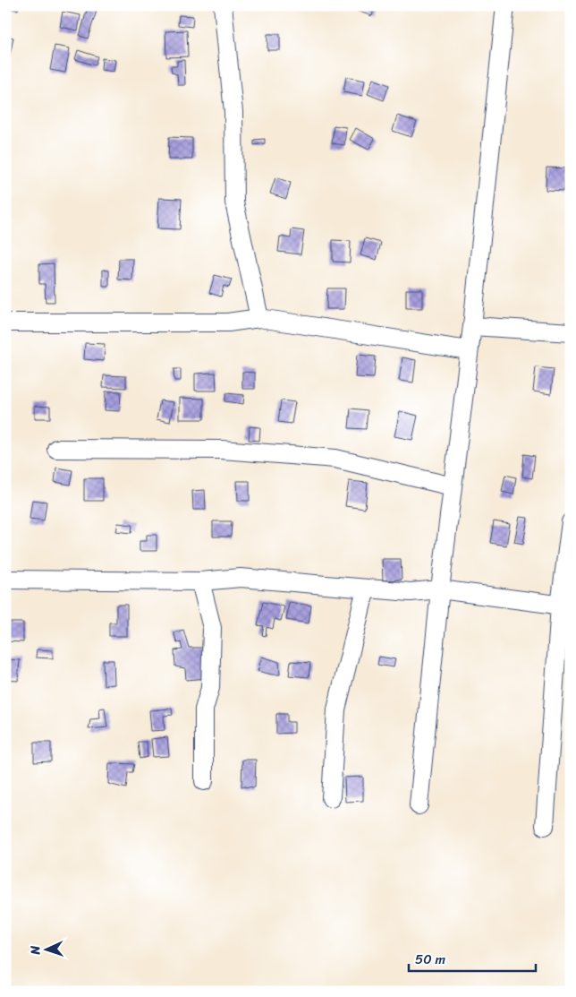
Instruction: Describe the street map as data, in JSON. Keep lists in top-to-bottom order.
{
  "scale_bar": "50 m",
  "north": "left"
}
